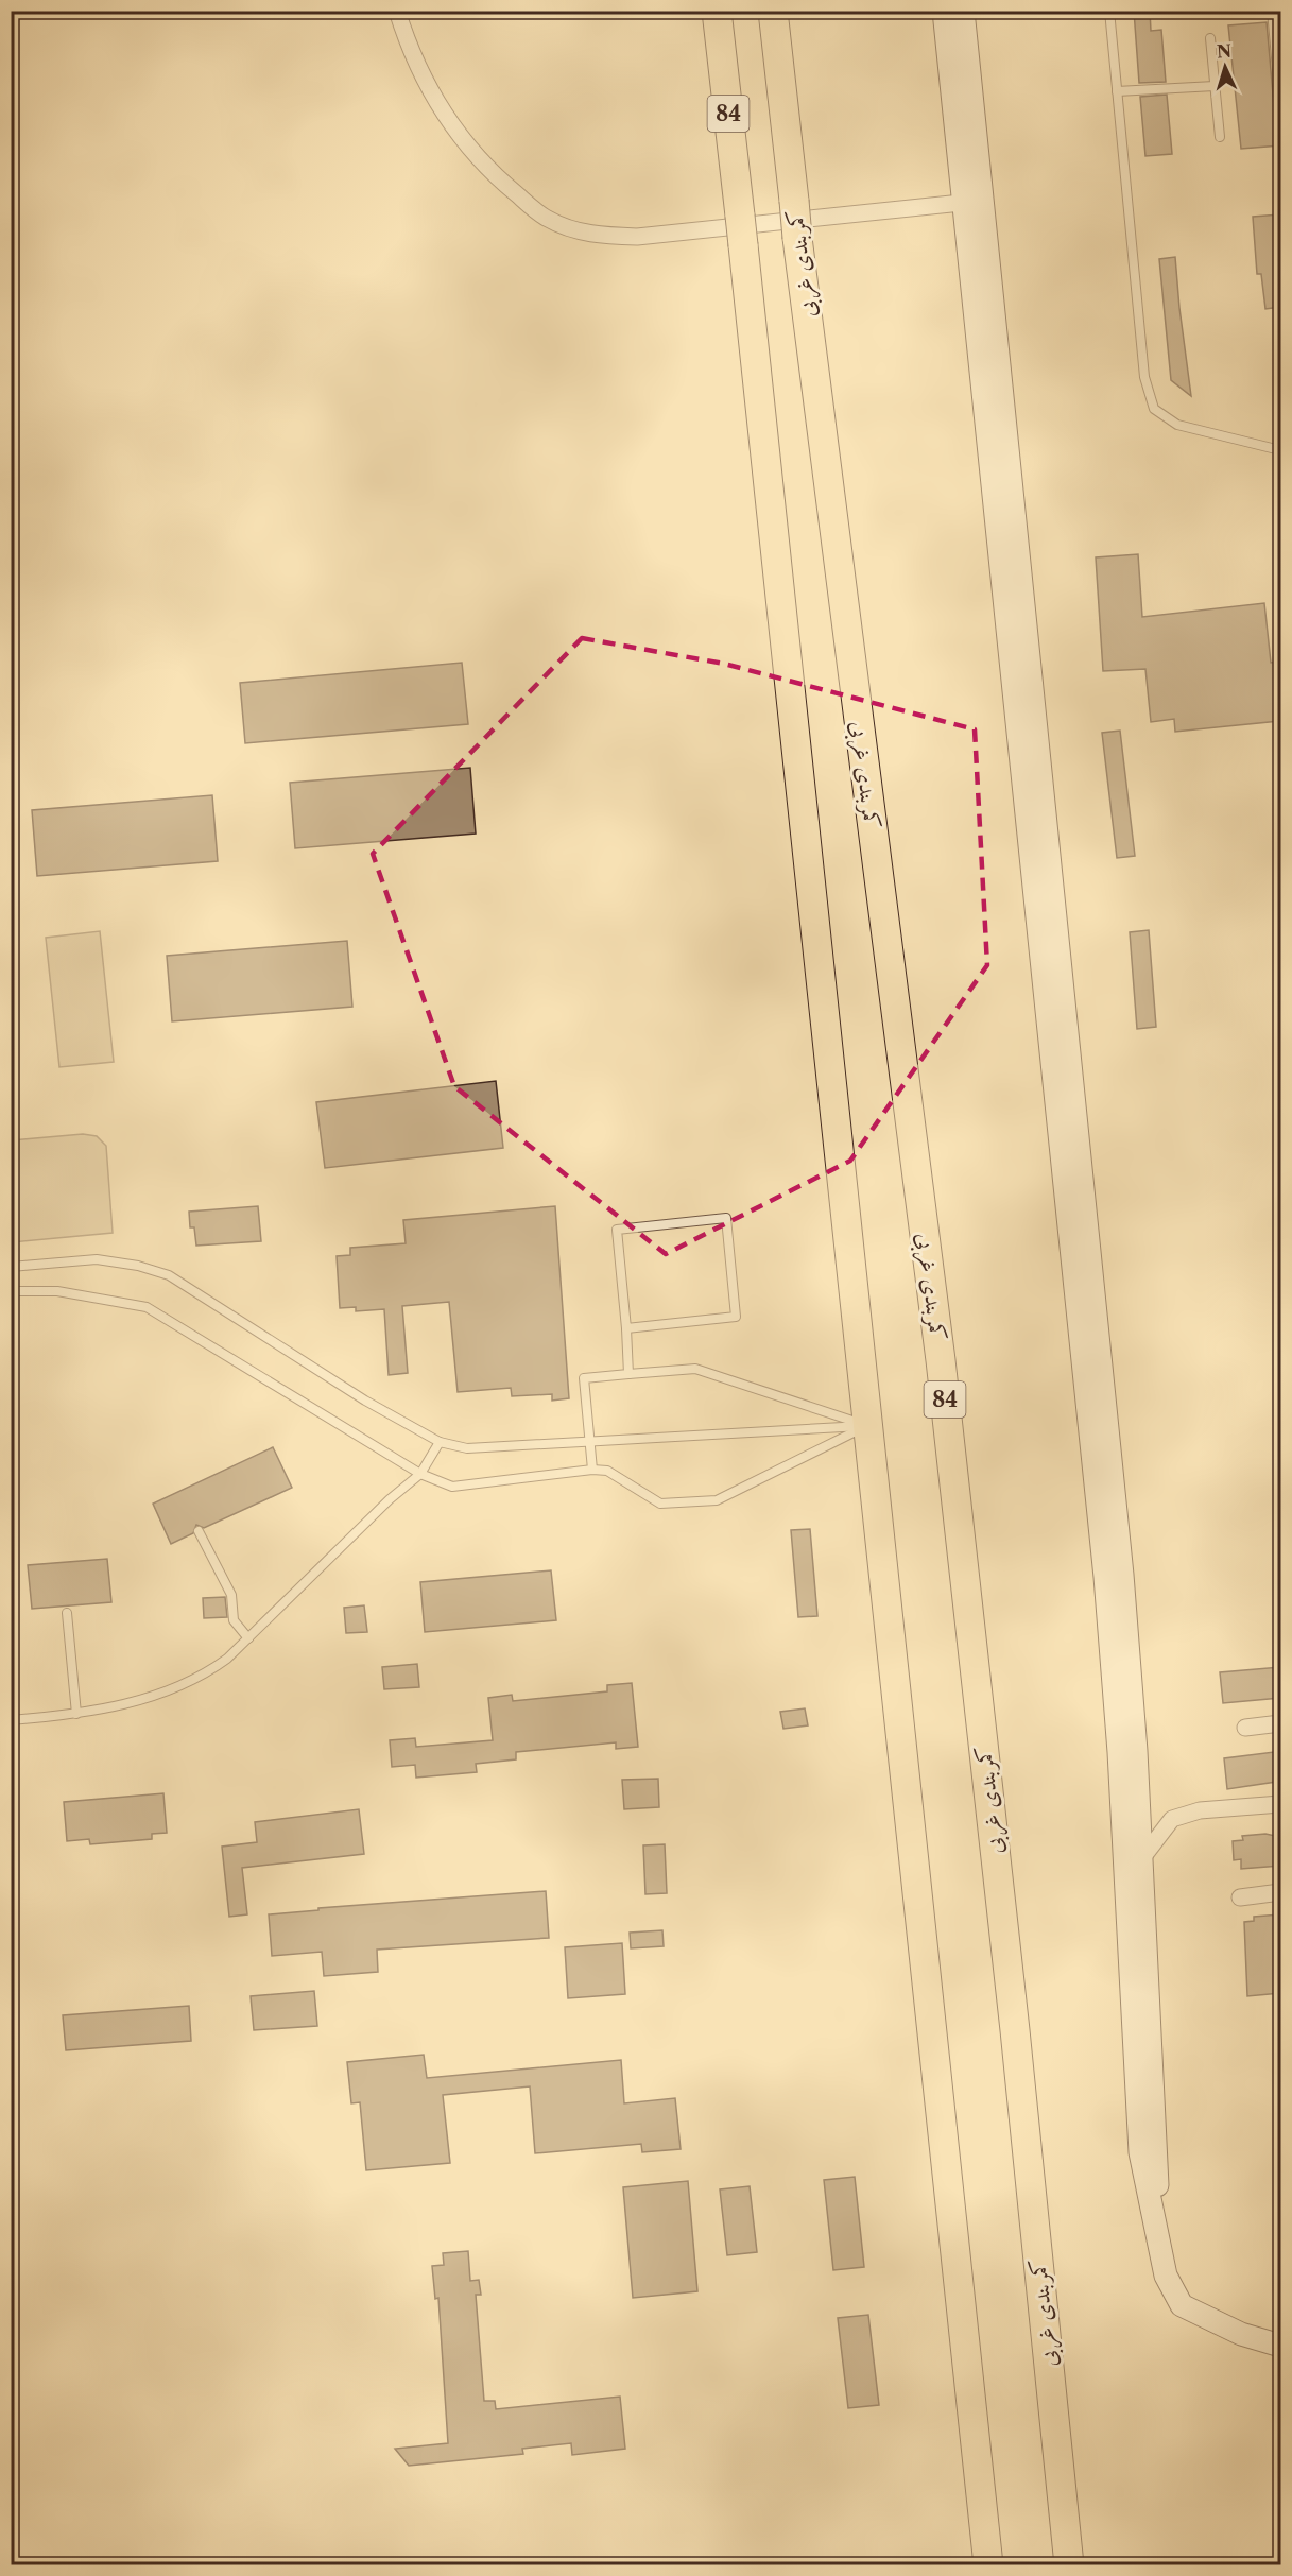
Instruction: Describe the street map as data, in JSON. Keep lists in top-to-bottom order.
{
  "streets": {
    "highway": ["84", "کمربندی غربی"]
  },
  "north": "top"
}
